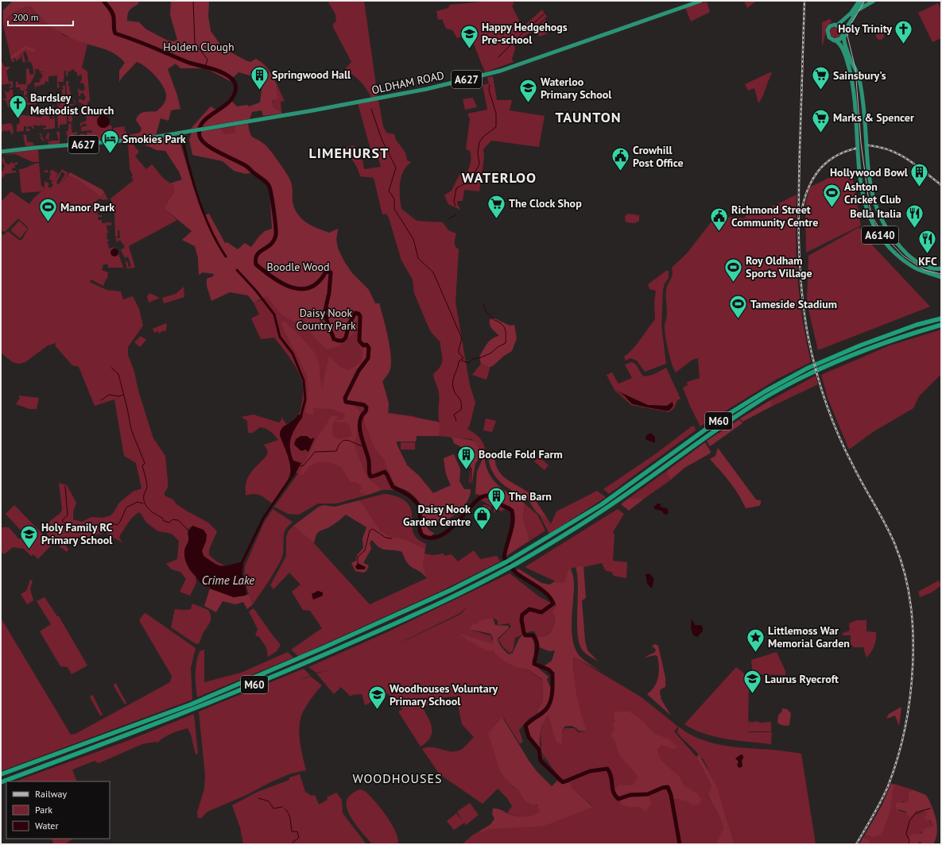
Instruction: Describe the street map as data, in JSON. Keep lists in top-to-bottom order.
{
  "streets": {
    "highway": [
      "A627",
      "OLDHAM ROAD",
      "A6140",
      "M60"
    ]
  },
  "districts": [
    "TAUNTON",
    "LIMEHURST",
    "WATERLOO",
    "WOODHOUSES"
  ],
  "water": ["Crime Lake"],
  "parks": ["Holden Clough", "Boodle Wood", "Daisy Nook Country Park"],
  "places": {
    "church": ["Holy Trinity", "Bardsley Methodist Church"],
    "school or university": [
      "Happy Hedgehogs Pre-school",
      "Waterloo Primary School",
      "Holy Family RC Primary School",
      "Laurus Ryecroft",
      "Woodhouses Voluntary Primary School"
    ],
    "building": [
      "Springwood Hall",
      "Hollywood Bowl",
      "Boodle Fold Farm",
      "The Barn"
    ],
    "supermarket": ["Sainsbury's", "Marks & Spencer", "The Clock Shop"],
    "hotel": ["Smokies Park"],
    "public building": ["Crowhill Post Office", "Richmond Street Community Centre"],
    "sports": [
      "Ashton Cricket Club",
      "Manor Park",
      "Roy Oldham Sports Village",
      "Tameside Stadium"
    ],
    "restaurant": ["Bella Italia", "KFC"],
    "shop": ["Daisy Nook Garden Centre"],
    "place": ["Littlemoss War Memorial Garden"]
  },
  "legend": ["Railway", "Park", "Water"],
  "scale_bar": "200 m"
}
